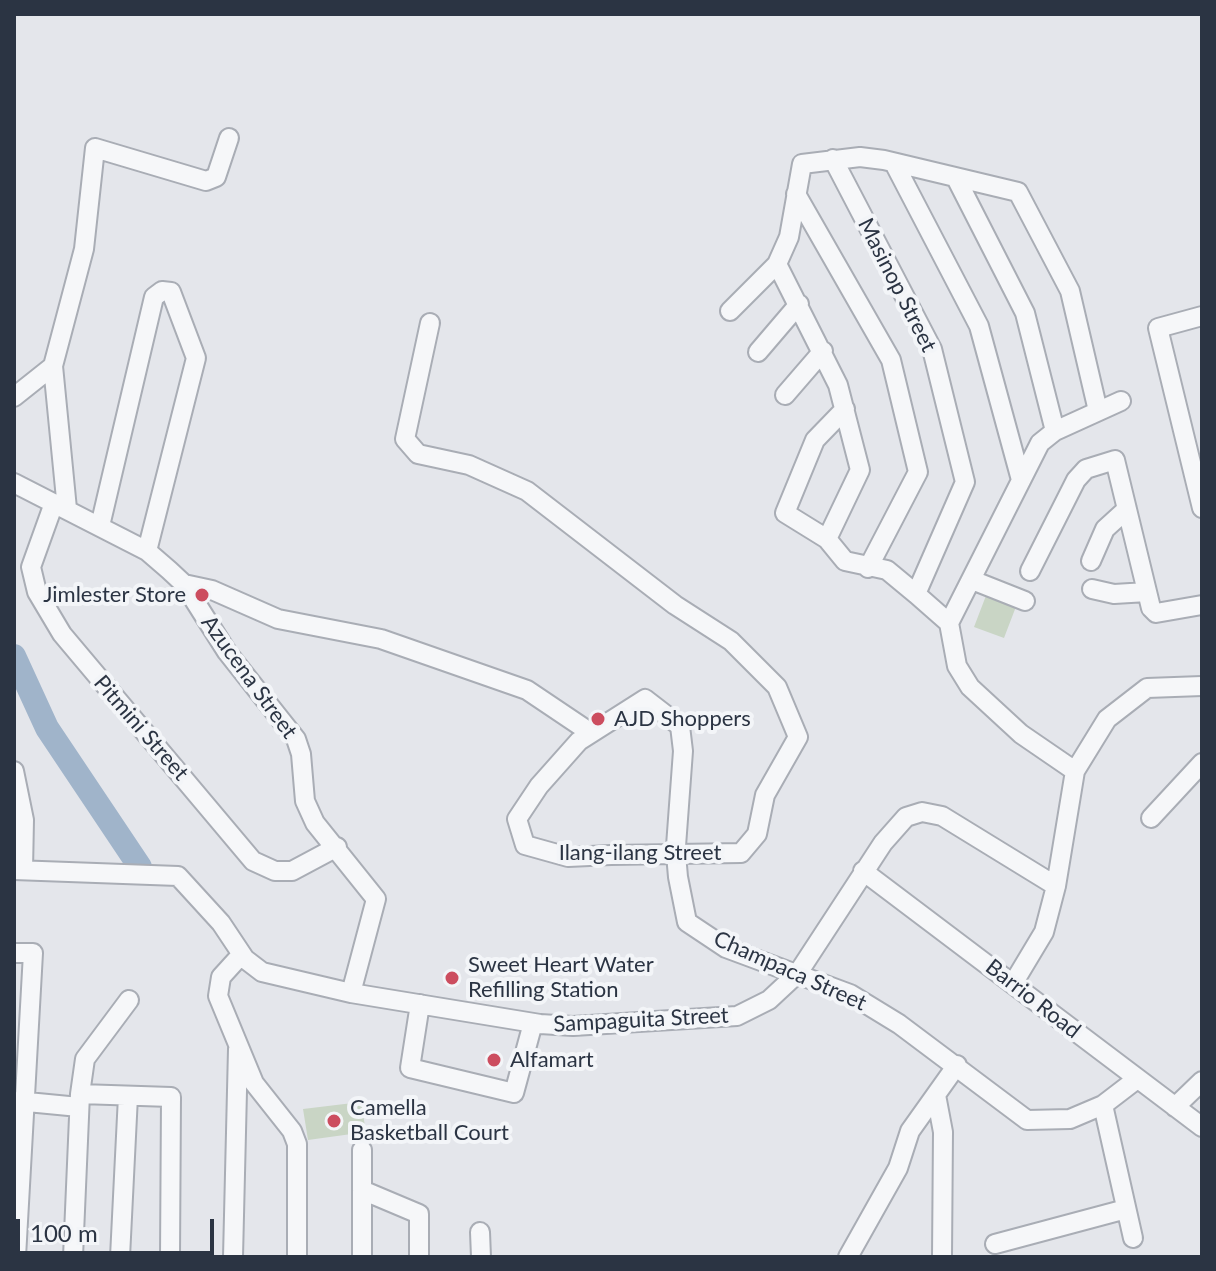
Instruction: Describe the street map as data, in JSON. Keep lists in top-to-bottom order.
{
  "streets": {
    "street": [
      "Masinop Street",
      "Azucena Street",
      "Pitmini Street",
      "Ilang-ilang Street",
      "Champaca Street",
      "Barrio Road",
      "Sampaguita Street"
    ]
  },
  "crossings": [
    ["Azucena Street", "Pitmini Street"],
    ["Azucena Street", "Sampaguita Street"],
    ["Ilang-ilang Street", "Champaca Street"],
    ["Champaca Street", "Barrio Road"],
    ["Champaca Street", "Sampaguita Street"],
    ["Barrio Road", "Sampaguita Street"]
  ],
  "places": [
    "Jimlester Store",
    "AJD Shoppers",
    "Sweet Heart Water Refilling Station",
    "Alfamart",
    "Camella Basketball Court"
  ],
  "scale_bar": "100 m"
}
